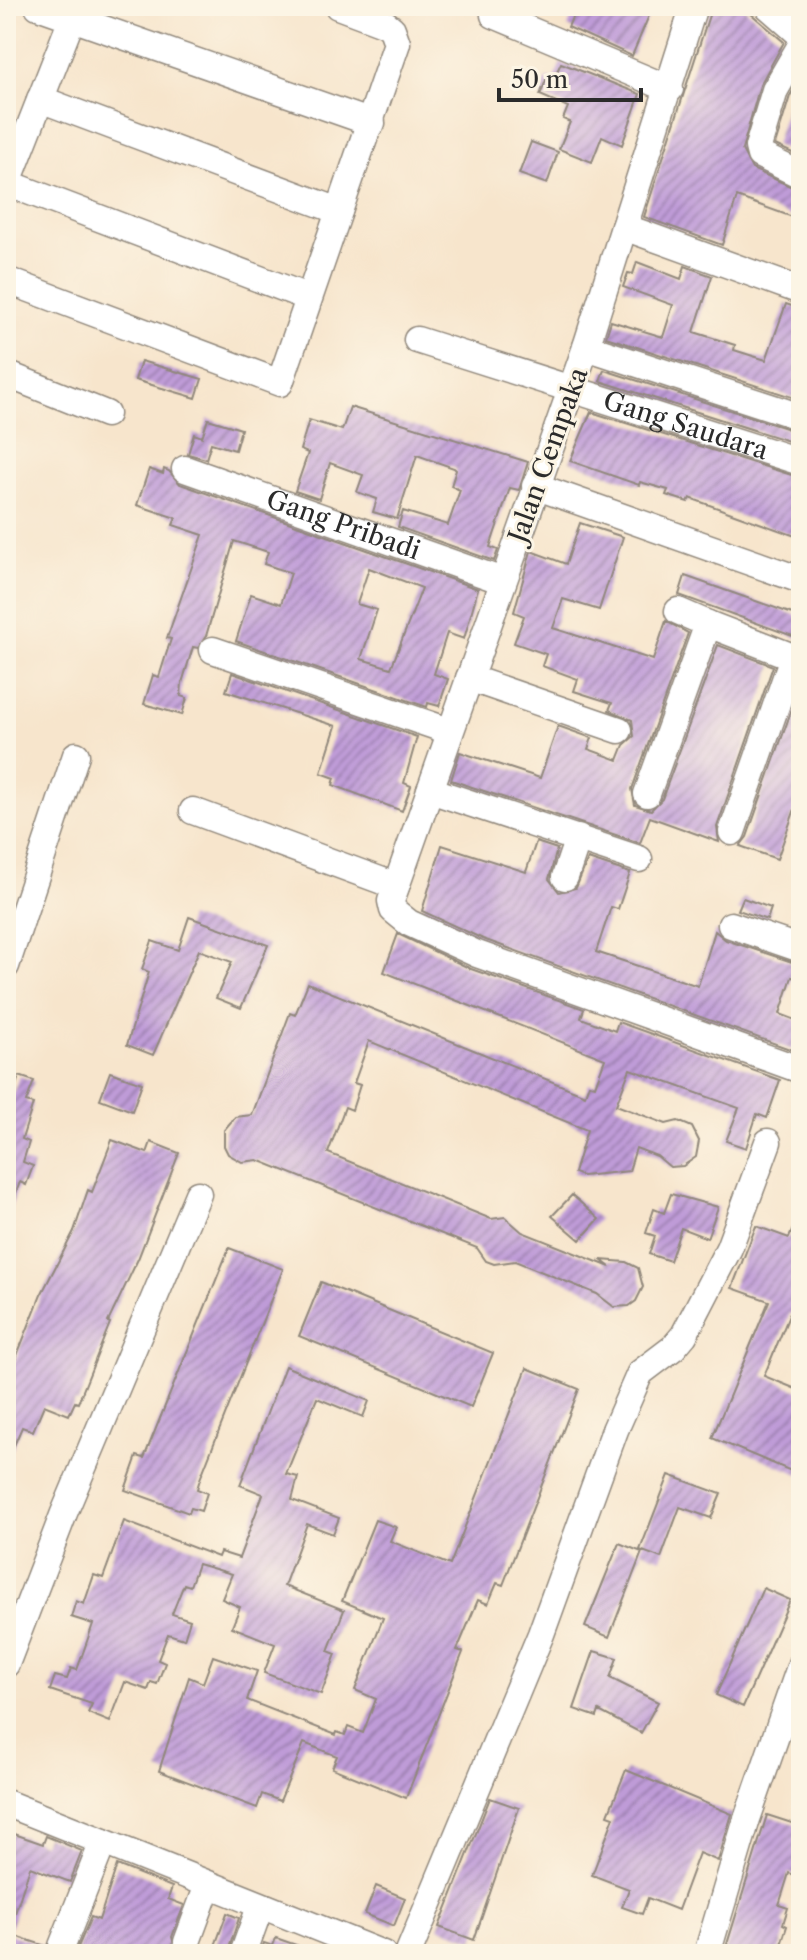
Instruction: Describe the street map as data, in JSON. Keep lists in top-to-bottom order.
{
  "streets": {
    "street": ["Gang Saudara", "Jalan Cempaka", "Gang Pribadi"]
  },
  "crossings": [
    ["Gang Saudara", "Jalan Cempaka"],
    ["Jalan Cempaka", "Gang Pribadi"]
  ],
  "scale_bar": "50 m"
}
